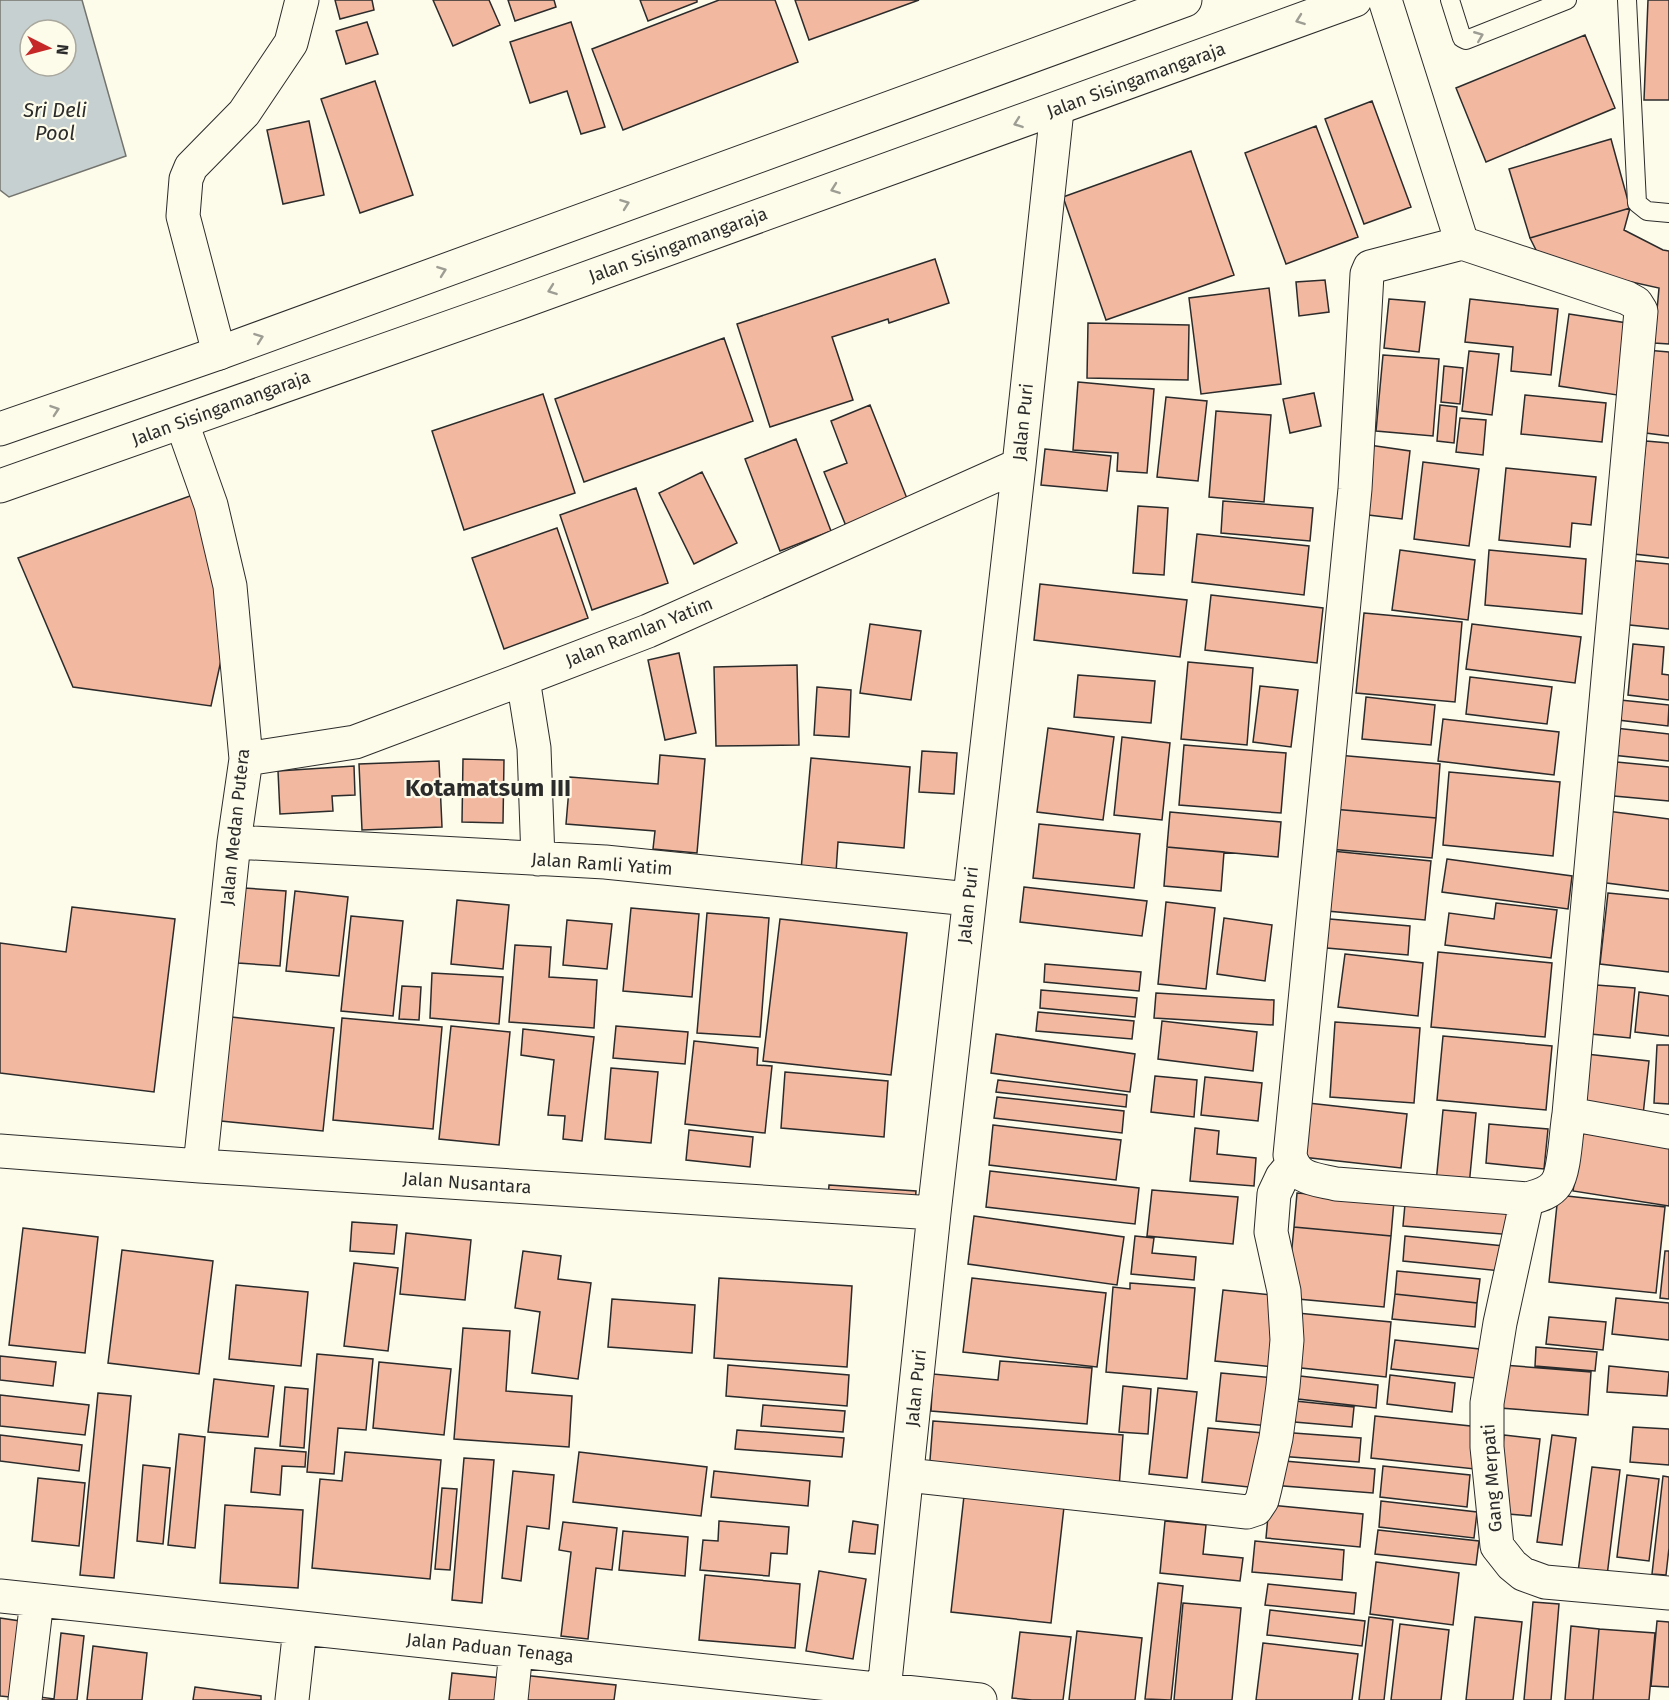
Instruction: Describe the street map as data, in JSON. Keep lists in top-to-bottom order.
{
  "streets": {
    "street": [
      "Jalan Sisingamangaraja",
      "Jalan Puri",
      "Jalan Ramlan Yatim",
      "Jalan Medan Putera",
      "Jalan Ramli Yatim",
      "Jalan Nusantara",
      "Gang Merpati",
      "Jalan Paduan Tenaga"
    ]
  },
  "crossings": [
    ["Jalan Sisingamangaraja", "Jalan Puri"],
    ["Jalan Sisingamangaraja", "Jalan Medan Putera"],
    ["Jalan Puri", "Jalan Ramlan Yatim"],
    ["Jalan Puri", "Jalan Ramli Yatim"],
    ["Jalan Puri", "Jalan Nusantara"],
    ["Jalan Puri", "Jalan Paduan Tenaga"],
    ["Jalan Ramlan Yatim", "Jalan Medan Putera"],
    ["Jalan Medan Putera", "Jalan Ramli Yatim"],
    ["Jalan Medan Putera", "Jalan Nusantara"]
  ],
  "districts": ["Kotamatsum III"],
  "water": ["Sri Deli Pool"],
  "north": "right"
}
